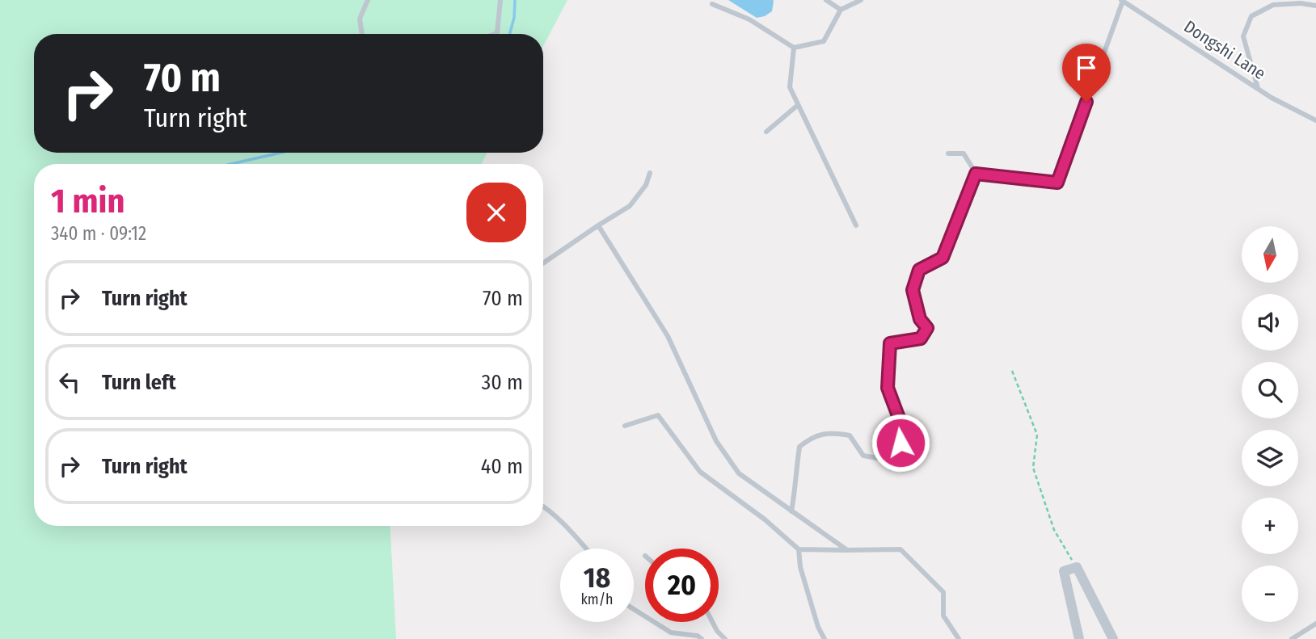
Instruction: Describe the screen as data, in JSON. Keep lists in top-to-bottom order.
{
  "streets": {
    "lane": ["Dongshi Lane"]
  },
  "north": "bottom",
  "page": {
    "turn": ["70 m", "Turn right"],
    "heading": ["1 min", "340 m · 09:12"],
    "map_buttons": ["+", "−"],
    "list": [
      {
        "name": "Turn right",
        "value": "70 m"
      },
      {
        "name": "Turn left",
        "value": "30 m"
      },
      {
        "name": "Turn right",
        "value": "40 m"
      }
    ],
    "speed": "18 km/h",
    "limit": "20"
  }
}
